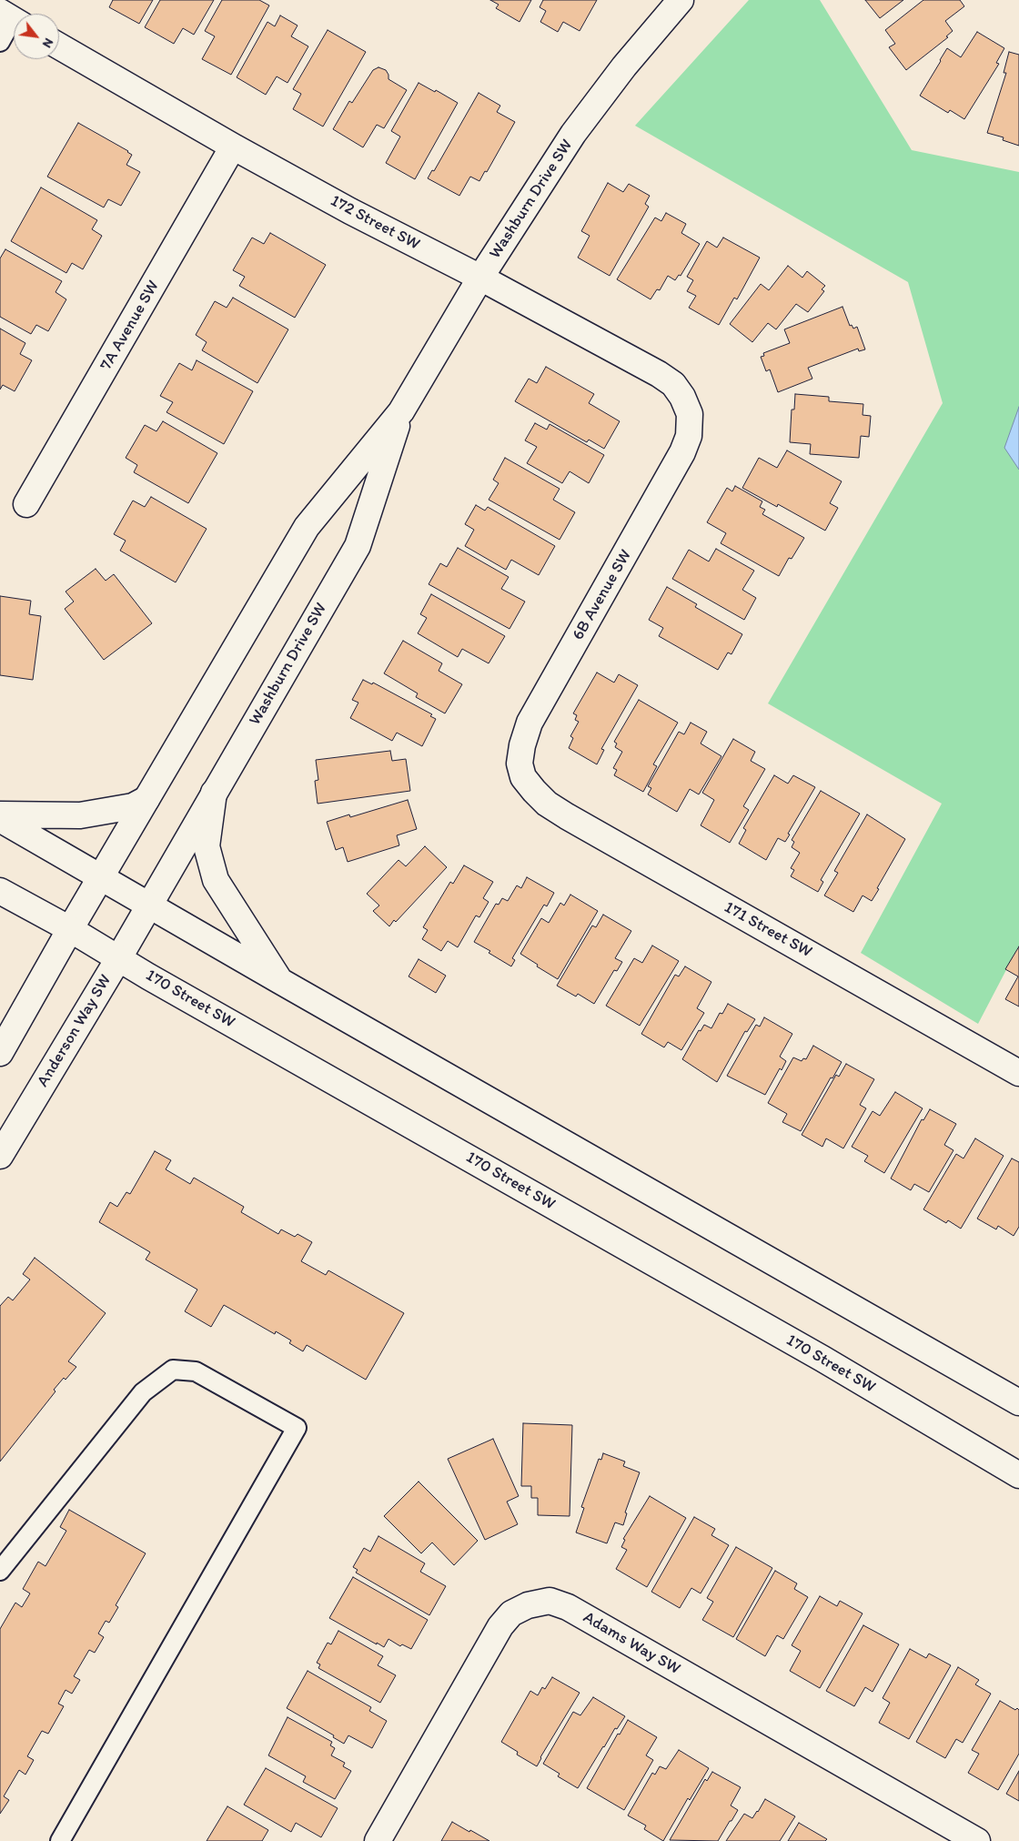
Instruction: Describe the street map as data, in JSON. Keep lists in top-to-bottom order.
{
  "streets": {
    "street": [
      "Washburn Drive SW",
      "172 Street SW",
      "7A Avenue SW",
      "6B Avenue SW",
      "171 Street SW",
      "170 Street SW",
      "Anderson Way SW",
      "Adams Way SW"
    ]
  },
  "crossings": [
    ["Washburn Drive SW", "172 Street SW"],
    ["Washburn Drive SW", "Anderson Way SW"],
    ["172 Street SW", "7A Avenue SW"],
    ["172 Street SW", "6B Avenue SW"],
    ["6B Avenue SW", "171 Street SW"],
    ["170 Street SW", "Anderson Way SW"]
  ],
  "north": "bottom right"
}
